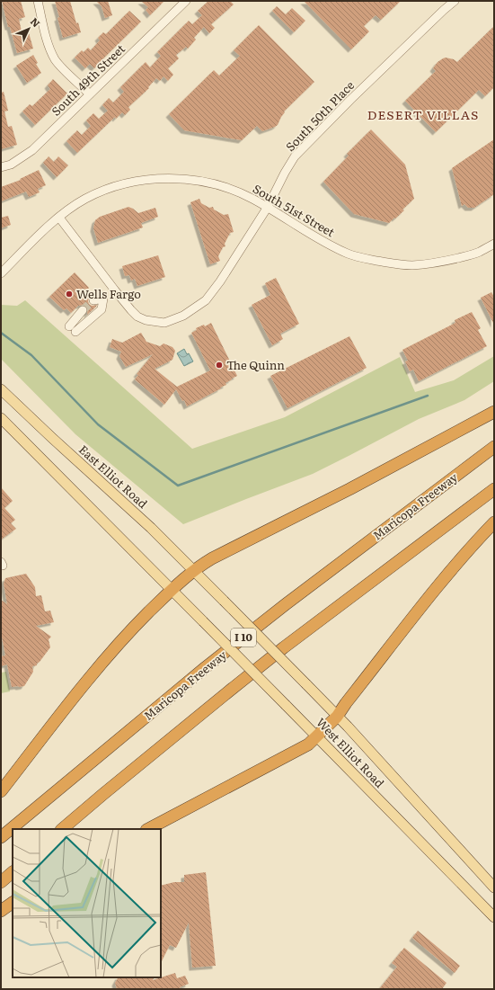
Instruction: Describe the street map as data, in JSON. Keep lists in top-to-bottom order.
{
  "streets": {
    "highway": ["Maricopa Freeway", "I 10"],
    "main road": ["East Elliot Road", "West Elliot Road"],
    "street": ["South 49th Street", "South 50th Place", "South 51st Street"]
  },
  "crossings": [
    ["South 50th Place", "South 51st Street"],
    ["East Elliot Road", "West Elliot Road"]
  ],
  "districts": ["DESERT VILLAS"],
  "places": ["Wells Fargo", "The Quinn"],
  "north": "top right"
}
